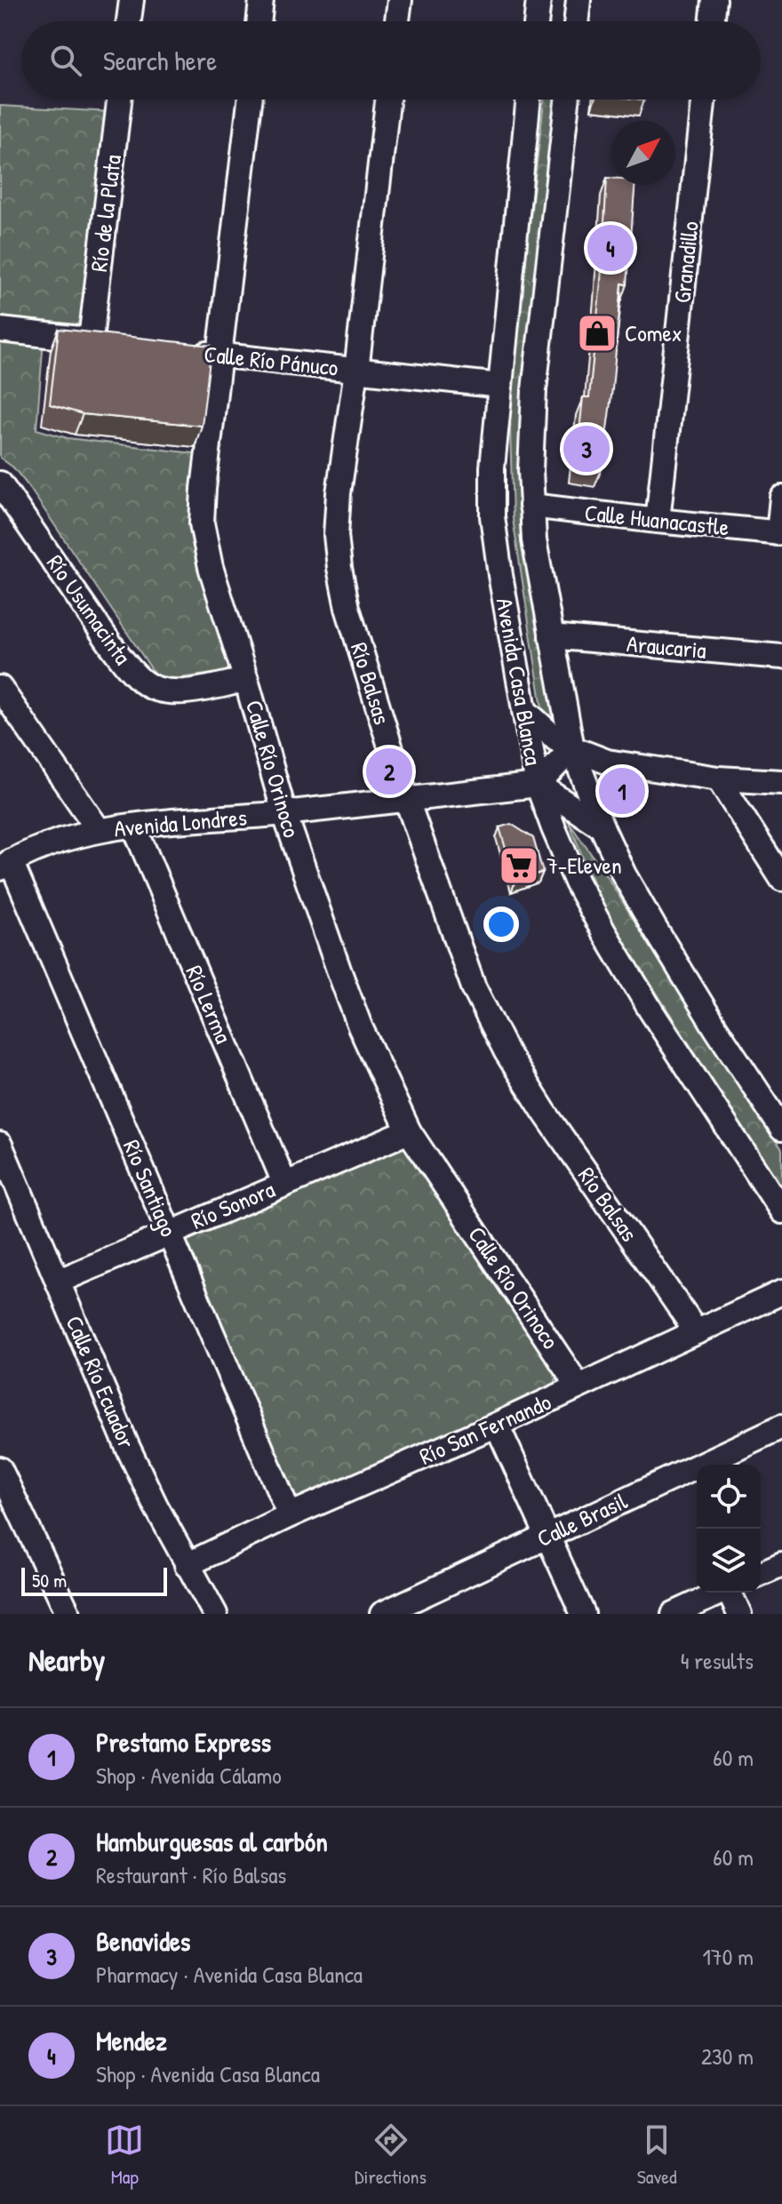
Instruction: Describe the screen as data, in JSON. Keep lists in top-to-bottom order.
{
  "streets": {
    "street": [
      "Río de la Plata",
      "Granadillo",
      "Calle Río Pánuco",
      "Calle Huanacastle",
      "Río Usumacinta",
      "Araucaria",
      "Avenida Casa Blanca",
      "Río Balsas",
      "Calle Río Orinoco",
      "Avenida Londres",
      "Río Lerma",
      "Río Santiago",
      "Río Sonora",
      "Calle Río Ecuador",
      "Río San Fernando",
      "Calle Brasil"
    ]
  },
  "crossings": [
    ["Granadillo", "Calle Huanacastle"],
    ["Calle Río Pánuco", "Avenida Casa Blanca"],
    ["Calle Río Pánuco", "Río Balsas"],
    ["Calle Río Pánuco", "Calle Río Orinoco"],
    ["Calle Huanacastle", "Avenida Casa Blanca"],
    ["Río Usumacinta", "Calle Río Orinoco"],
    ["Araucaria", "Avenida Casa Blanca"],
    ["Avenida Casa Blanca", "Avenida Londres"],
    ["Río Balsas", "Avenida Londres"],
    ["Río Balsas", "Río San Fernando"],
    ["Calle Río Orinoco", "Avenida Londres"],
    ["Calle Río Orinoco", "Río Sonora"],
    ["Calle Río Orinoco", "Río San Fernando"],
    ["Avenida Londres", "Río Lerma"],
    ["Avenida Londres", "Río Santiago"],
    ["Río Lerma", "Río Sonora"],
    ["Río Santiago", "Río Sonora"],
    ["Río Santiago", "Río San Fernando"],
    ["Río Sonora", "Calle Río Ecuador"],
    ["Calle Río Ecuador", "Río San Fernando"]
  ],
  "places": {
    "shop": ["Comex"],
    "supermarket": ["7-Eleven"]
  },
  "scale_bar": "50 m",
  "north": "top right",
  "page": {
    "search": "Search here",
    "pins": [
      "4",
      "3",
      "2",
      "1"
    ],
    "scale": "50 m",
    "heading": ["Nearby", "4 results"],
    "list": [
      {
        "mark": "1",
        "name": "Prestamo Express",
        "note": "Shop · Avenida Cálamo",
        "value": "60 m"
      },
      {
        "mark": "2",
        "name": "Hamburguesas al carbón",
        "note": "Restaurant · Río Balsas",
        "value": "60 m"
      },
      {
        "mark": "3",
        "name": "Benavides",
        "note": "Pharmacy · Avenida Casa Blanca",
        "value": "170 m"
      },
      {
        "mark": "4",
        "name": "Mendez",
        "note": "Shop · Avenida Casa Blanca",
        "value": "230 m"
      }
    ],
    "nav": ["Map", "Directions", "Saved"]
  }
}
